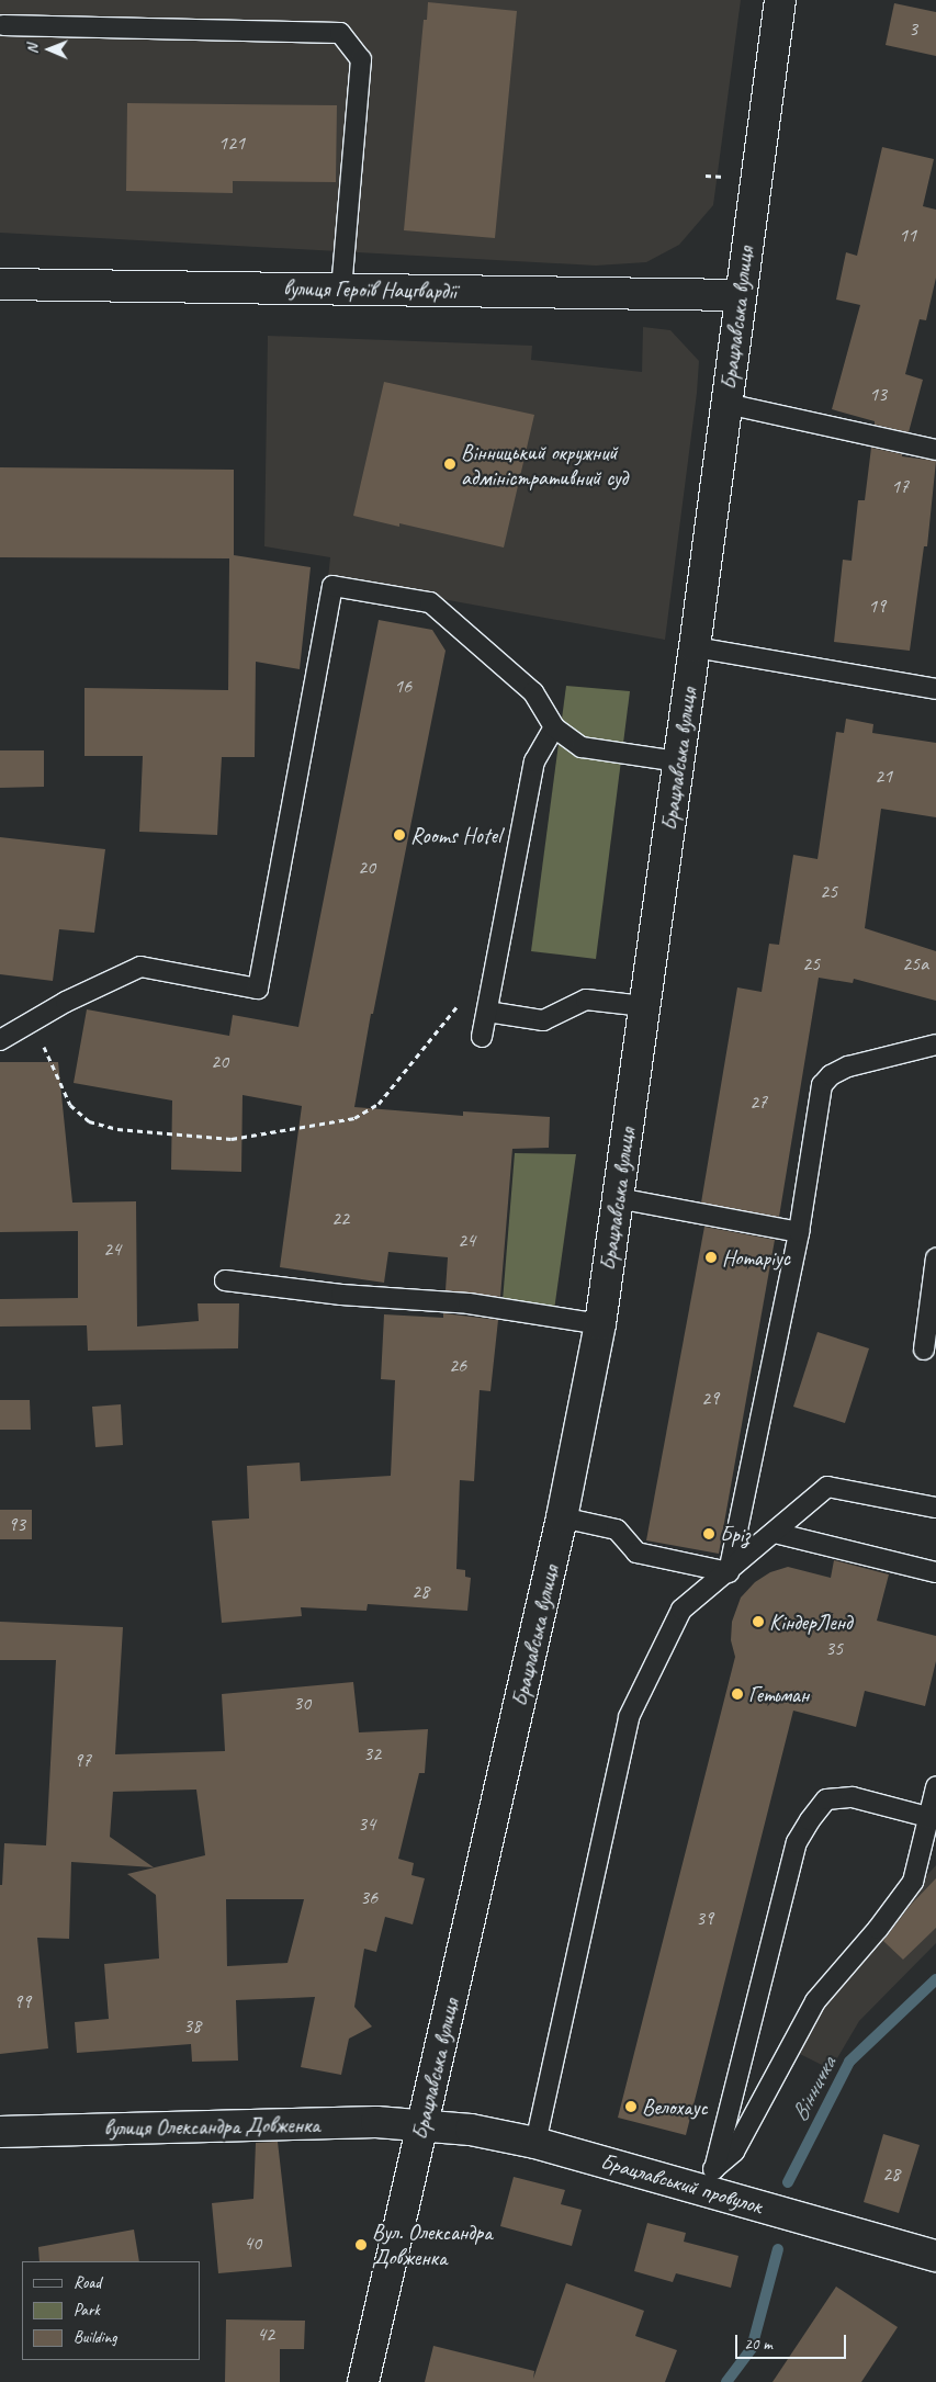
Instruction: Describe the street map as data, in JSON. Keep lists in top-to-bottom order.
{
  "streets": {
    "main road": [
      "вулиця Героїв Нацгвардії",
      "Брацлавська вулиця",
      "вулиця Олександра Довженка",
      "Брацлавський провулок"
    ]
  },
  "crossings": [
    ["вулиця Героїв Нацгвардії", "Брацлавська вулиця"],
    ["Брацлавська вулиця", "вулиця Олександра Довженка"],
    ["Брацлавська вулиця", "Брацлавський провулок"],
    ["вулиця Олександра Довженка", "Брацлавський провулок"]
  ],
  "water": ["Вінничка"],
  "places": [
    "Вінницький окружний адміністративний суд",
    "Rooms Hotel",
    "Нотаріус",
    "Бріз",
    "КіндерЛенд",
    "Гетьман",
    "Велохаус",
    "Вул. Олександра Довженка"
  ],
  "house_numbers": [
    "3",
    "121",
    "11",
    "13",
    "17",
    "19",
    "16",
    "21",
    "20",
    "25",
    "25",
    "25а",
    "20",
    "27",
    "22",
    "24",
    "24",
    "26",
    "29",
    "93",
    "28",
    "35",
    "30",
    "32",
    "97",
    "34",
    "36",
    "39",
    "99",
    "38",
    "28",
    "40",
    "42"
  ],
  "legend": ["Road", "Park", "Building"],
  "scale_bar": "20 m",
  "north": "left"
}
